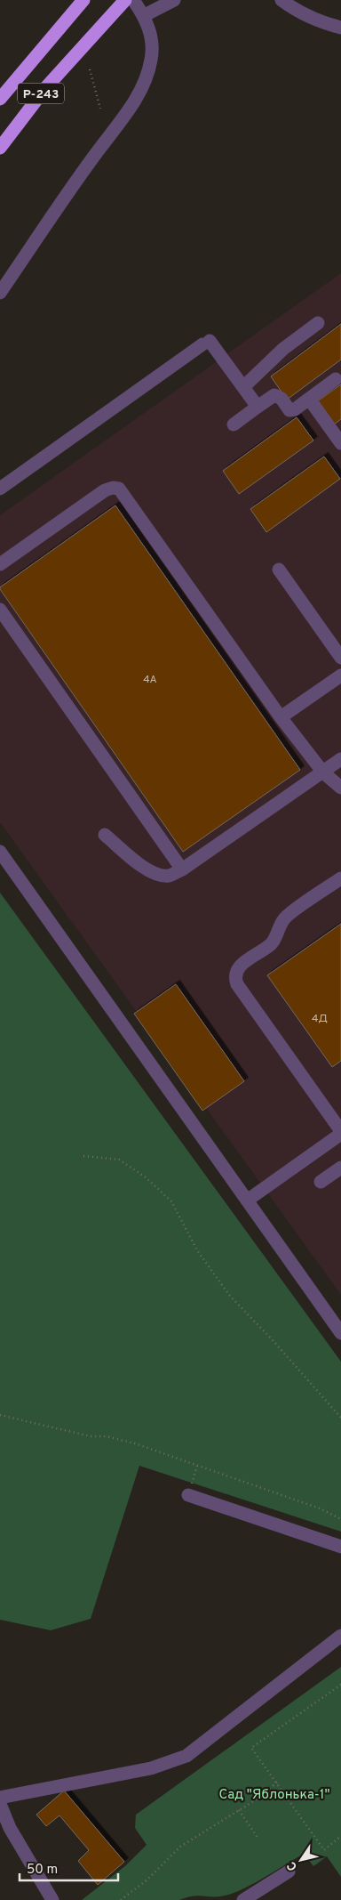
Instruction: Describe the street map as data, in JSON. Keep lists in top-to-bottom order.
{
  "streets": {
    "highway": ["Р-243"]
  },
  "parks": ["Сад \"Яблонька-1\""],
  "house_numbers": ["4А", "4Д"],
  "scale_bar": "50 m",
  "north": "bottom left"
}
